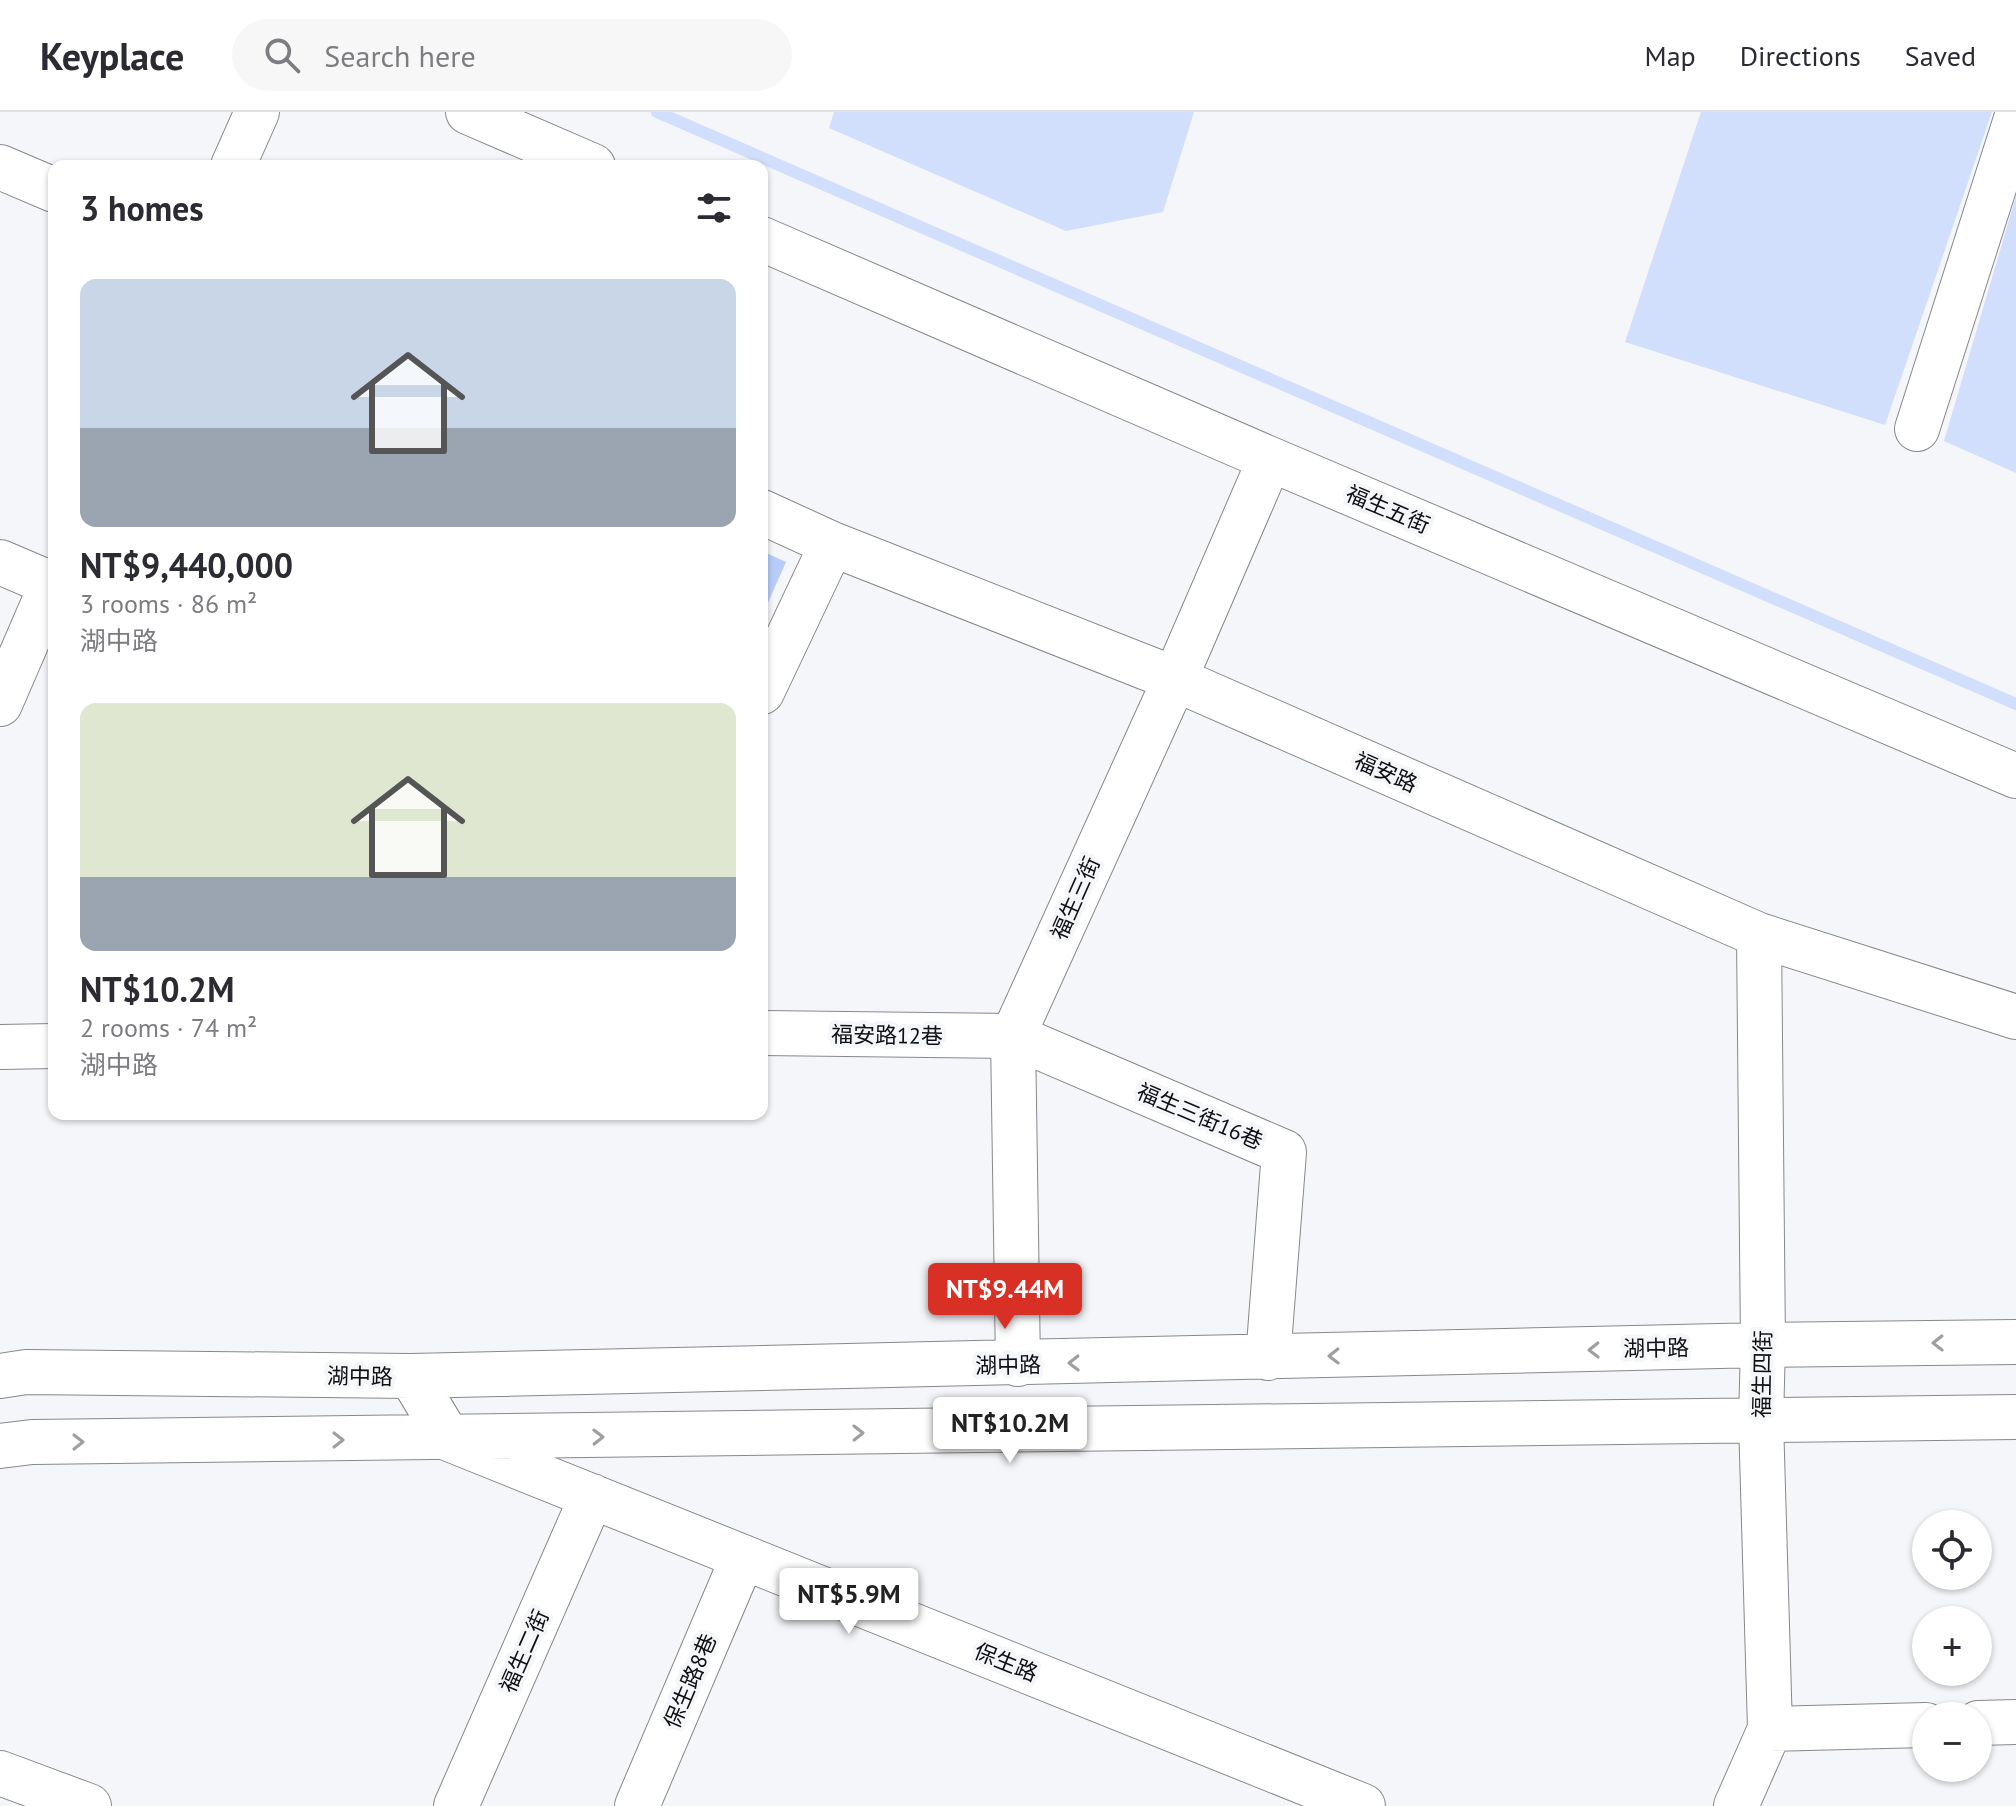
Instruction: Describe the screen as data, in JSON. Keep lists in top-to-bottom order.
{
  "streets": {
    "street": [
      "福生五街",
      "福安路",
      "福生三街",
      "福安路12巷",
      "福生三街16巷",
      "湖中路",
      "福生四街",
      "福生二街",
      "保生路",
      "保生路8巷"
    ]
  },
  "crossings": [
    ["福生五街", "福生三街"],
    ["福安路", "福生三街"],
    ["福安路", "福生四街"],
    ["福生三街", "福安路12巷"],
    ["福生三街", "福生三街16巷"],
    ["福生三街", "湖中路"],
    ["福安路12巷", "福生三街16巷"],
    ["福生三街16巷", "湖中路"],
    ["湖中路", "福生四街"],
    ["福生二街", "保生路"],
    ["保生路", "保生路8巷"]
  ],
  "page": {
    "header": "Keyplace",
    "search": "Search here",
    "nav": ["Map", "Directions", "Saved"],
    "heading": "3 homes",
    "list": [
      {
        "name": "NT$9,440,000",
        "note": "3 rooms · 86 m² · 湖中路"
      },
      {
        "name": "NT$10.2M",
        "note": "2 rooms · 74 m² · 湖中路"
      }
    ],
    "price": ["NT$9.44M", "NT$10.2M", "NT$5.9M"],
    "map_buttons": ["+", "−"]
  }
}
